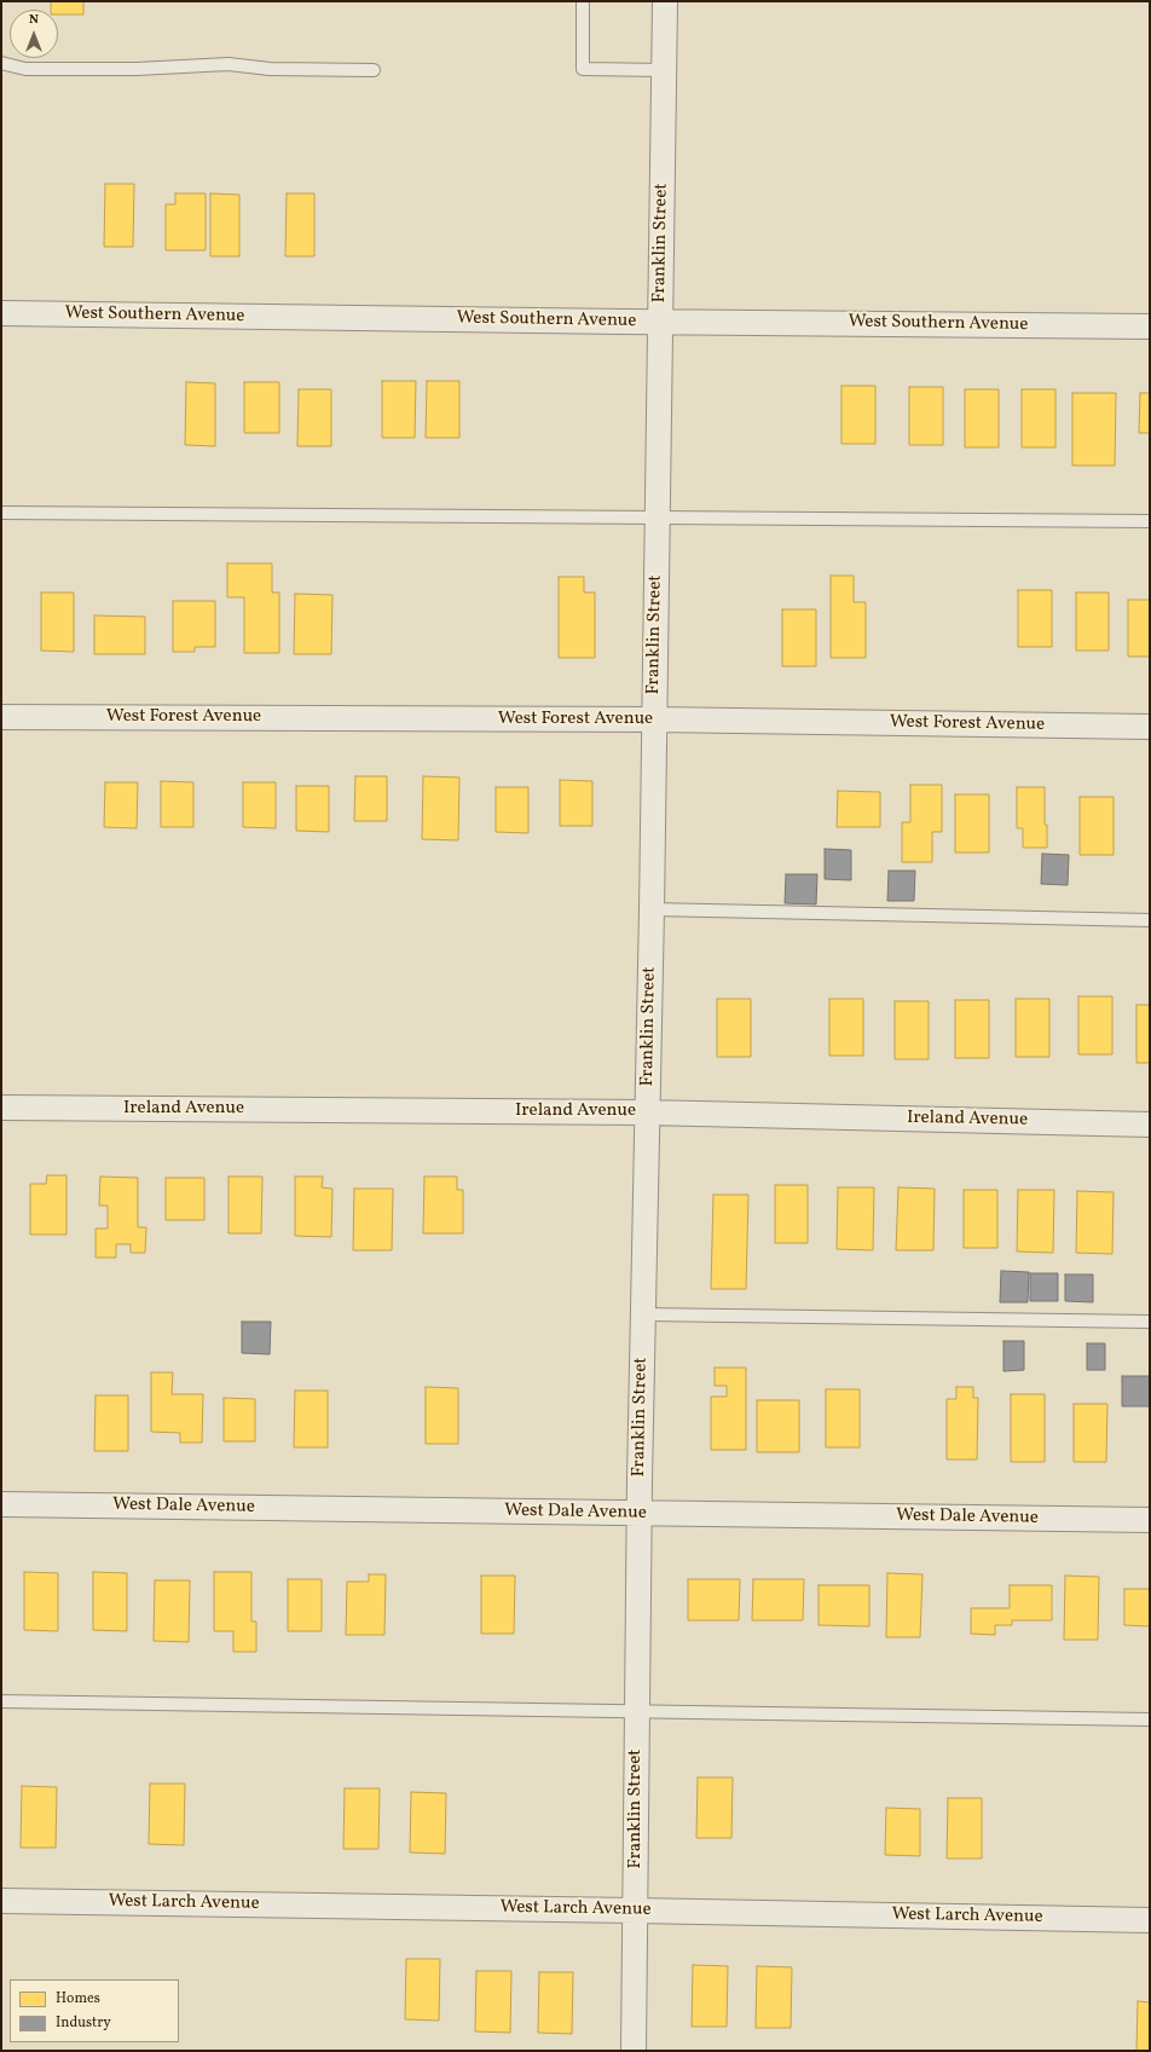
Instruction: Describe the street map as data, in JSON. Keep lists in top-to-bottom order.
{
  "streets": {
    "street": [
      "Franklin Street",
      "West Southern Avenue",
      "West Forest Avenue",
      "Ireland Avenue",
      "West Dale Avenue",
      "West Larch Avenue"
    ]
  },
  "crossings": [
    ["Franklin Street", "West Southern Avenue"],
    ["Franklin Street", "West Forest Avenue"],
    ["Franklin Street", "Ireland Avenue"],
    ["Franklin Street", "West Dale Avenue"],
    ["Franklin Street", "West Larch Avenue"]
  ],
  "legend": ["Homes", "Industry"],
  "north": "top"
}
